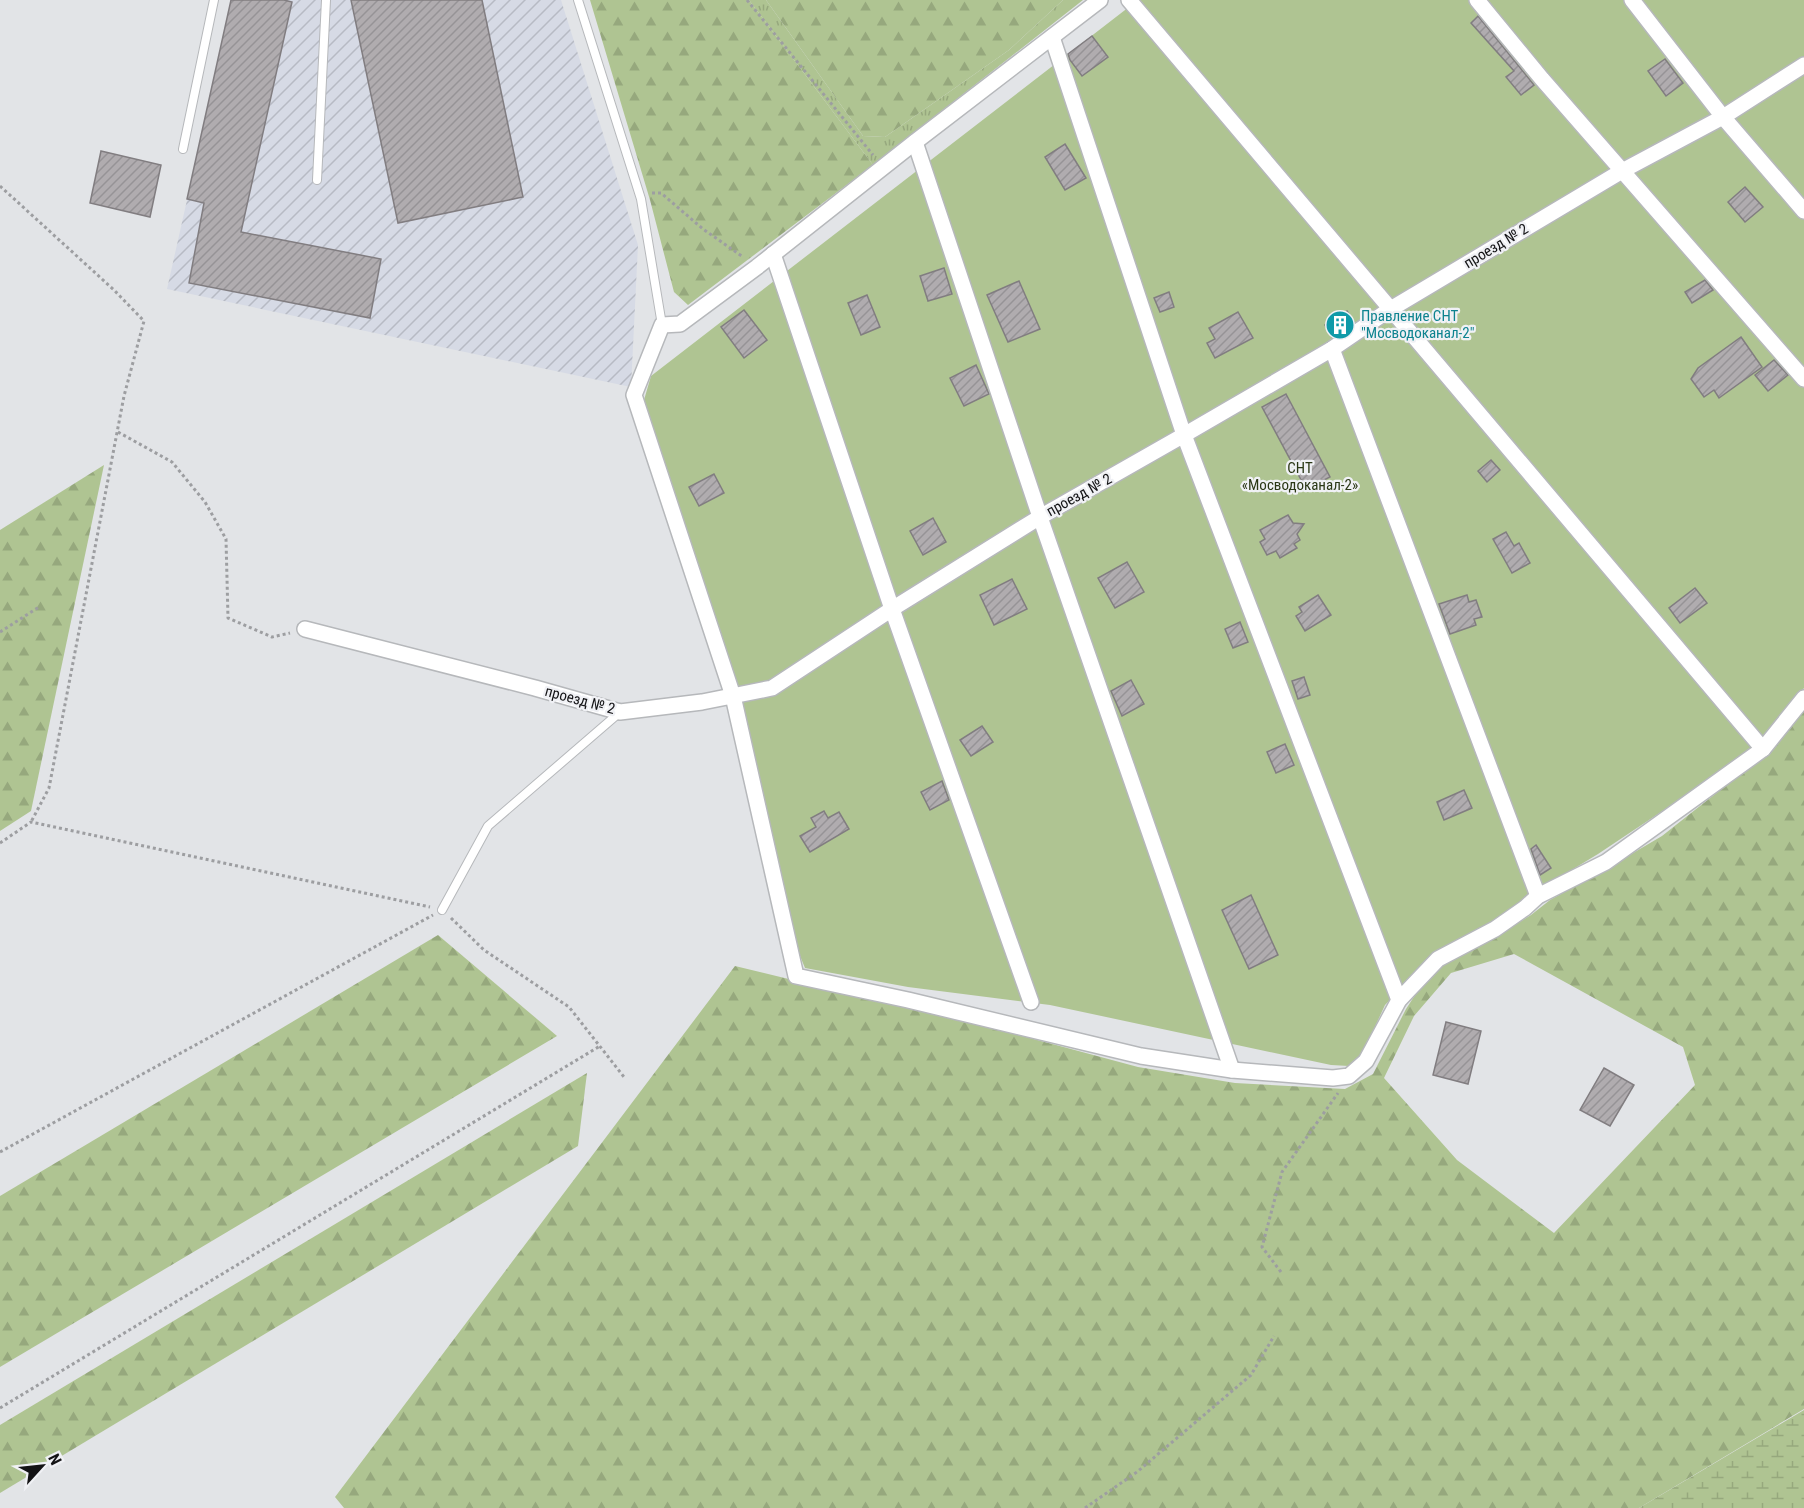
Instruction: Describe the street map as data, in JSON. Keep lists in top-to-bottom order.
{
  "streets": {
    "street": ["проезд № 2"]
  },
  "parks": ["СНТ «Мосводоканал-2»"],
  "places": {
    "building": ["Правление СНТ \"Мосводоканал-2\""]
  },
  "north": "top right"
}
